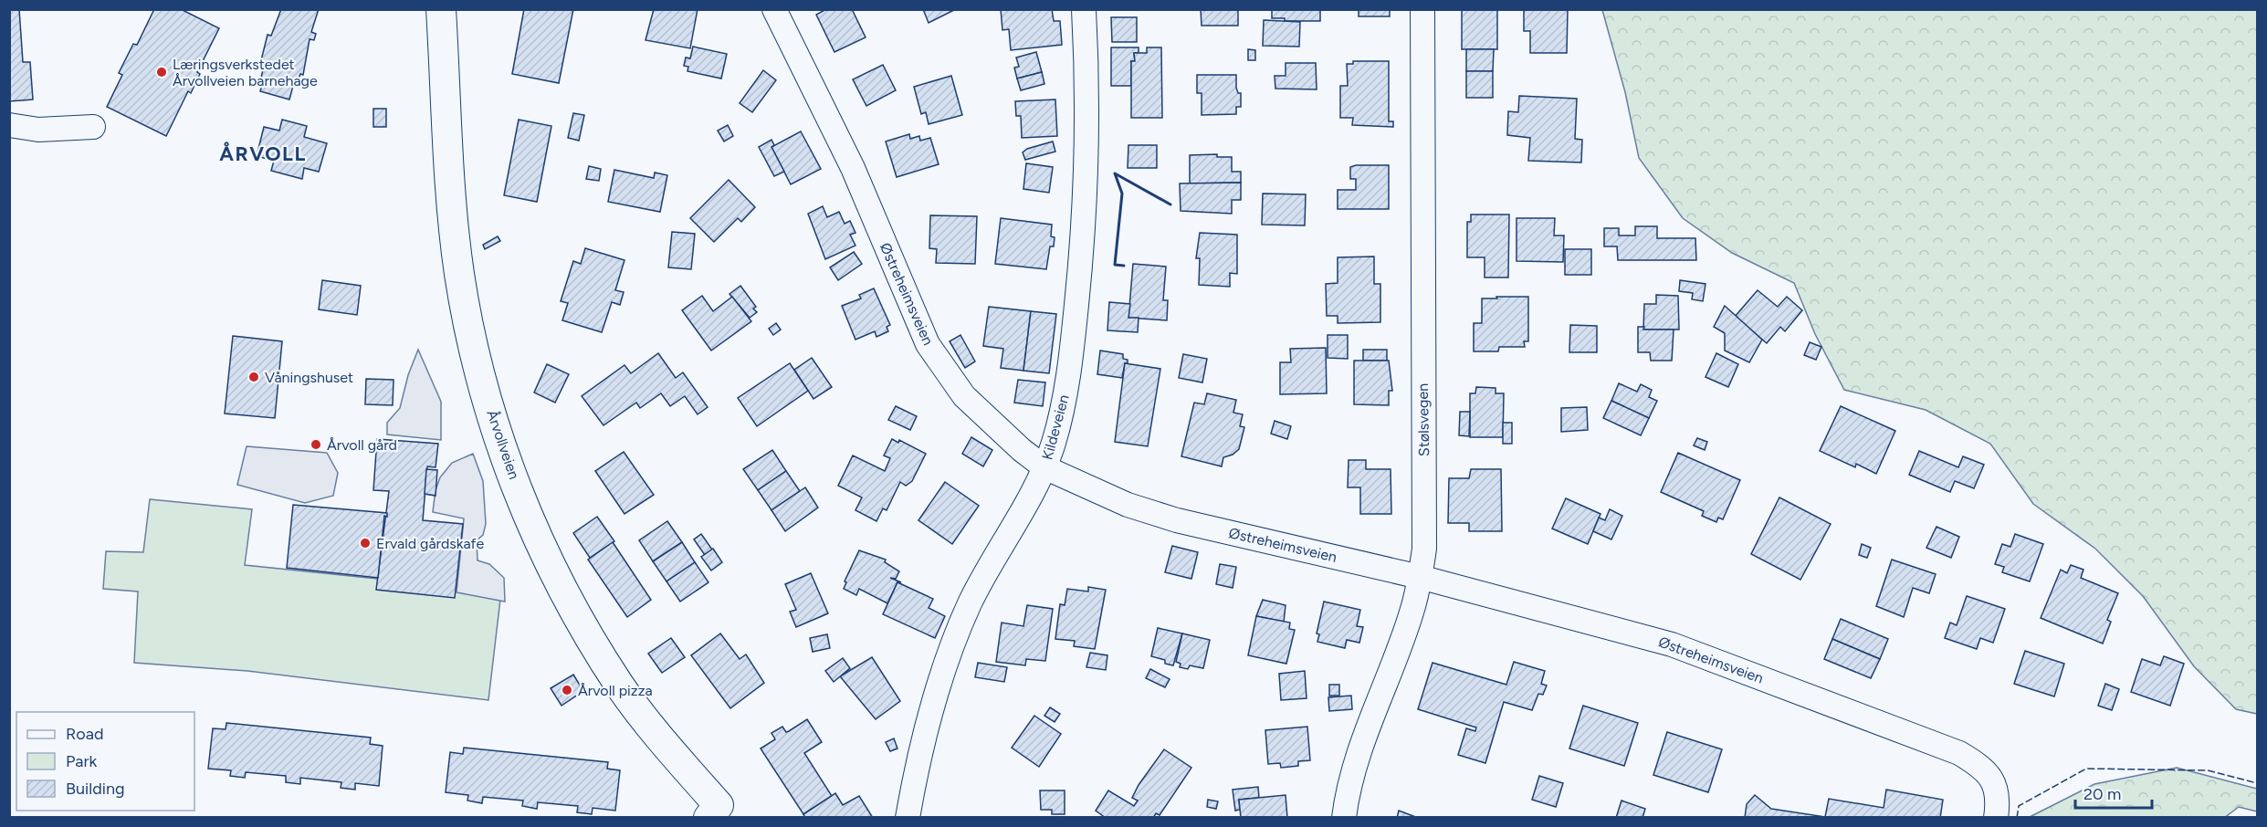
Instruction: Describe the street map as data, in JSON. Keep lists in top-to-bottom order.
{
  "streets": {
    "street": [
      "Østreheimsveien",
      "Stølsvegen",
      "Kildeveien",
      "Årvollveien"
    ]
  },
  "crossings": [
    ["Østreheimsveien", "Stølsvegen"],
    ["Østreheimsveien", "Kildeveien"]
  ],
  "districts": ["ÅRVOLL"],
  "places": [
    "Læringsverkstedet Årvollveien barnehage",
    "Våningshuset",
    "Årvoll gård",
    "Ervald gårdskafe",
    "Årvoll pizza"
  ],
  "legend": ["Road", "Park", "Building"],
  "scale_bar": "20 m"
}
